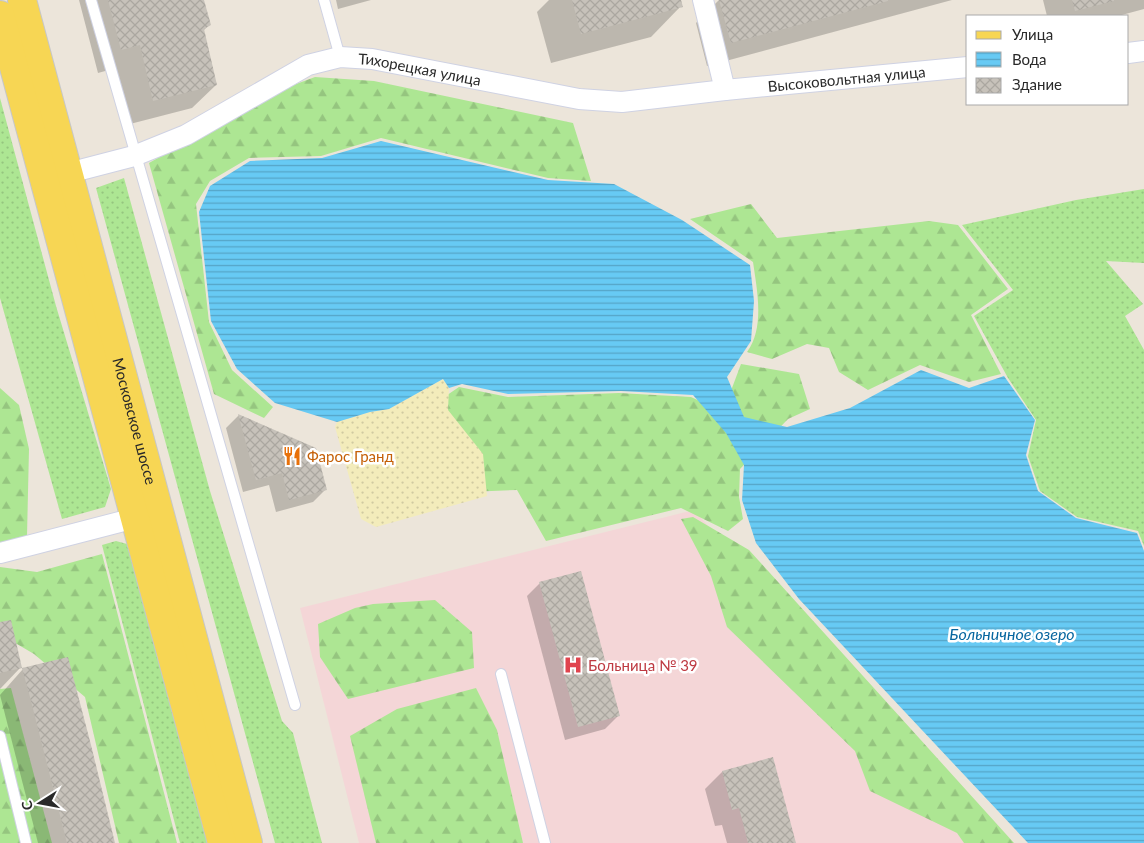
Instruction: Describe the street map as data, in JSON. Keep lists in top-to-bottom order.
{
  "streets": {
    "main road": ["Московское шоссе"],
    "street": ["Тихорецкая улица", "Высоковольтная улица"]
  },
  "crossings": [
    ["Тихорецкая улица", "Высоковольтная улица"],
    ["Тихорецкая улица", "Московское шоссе"]
  ],
  "water": ["Больничное озеро"],
  "places": {
    "restaurant": ["Фарос Гранд"],
    "hospital": ["Больница № 39"]
  },
  "legend": ["Улица", "Вода", "Здание"],
  "north": "left"
}
